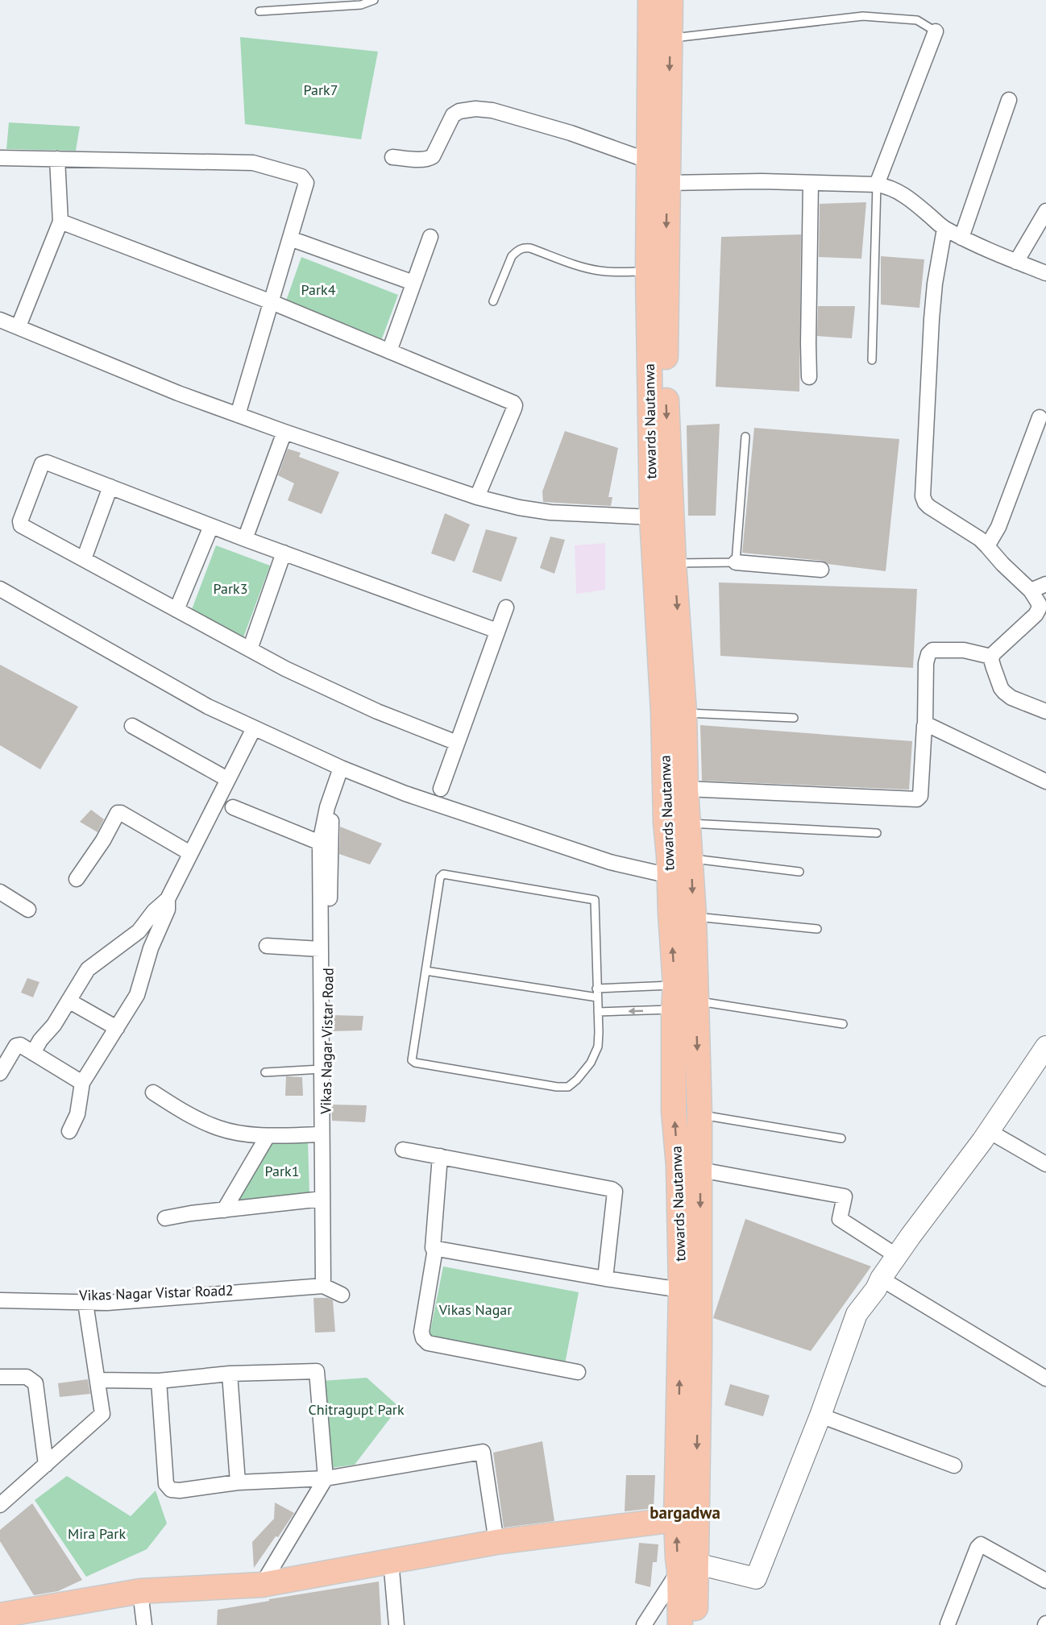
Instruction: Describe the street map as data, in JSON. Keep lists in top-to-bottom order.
{
  "streets": {
    "main road": ["towards Nautanwa"],
    "street": ["Vikas Nagar Vistar Road", "Vikas Nagar Vistar Road2"]
  },
  "crossings": [
    ["Vikas Nagar Vistar Road", "Vikas Nagar Vistar Road2"]
  ],
  "districts": ["bargadwa"],
  "parks": [
    "Park7",
    "Park4",
    "Park3",
    "Park1",
    "Vikas Nagar",
    "Chitragupt Park",
    "Mira Park"
  ]
}
